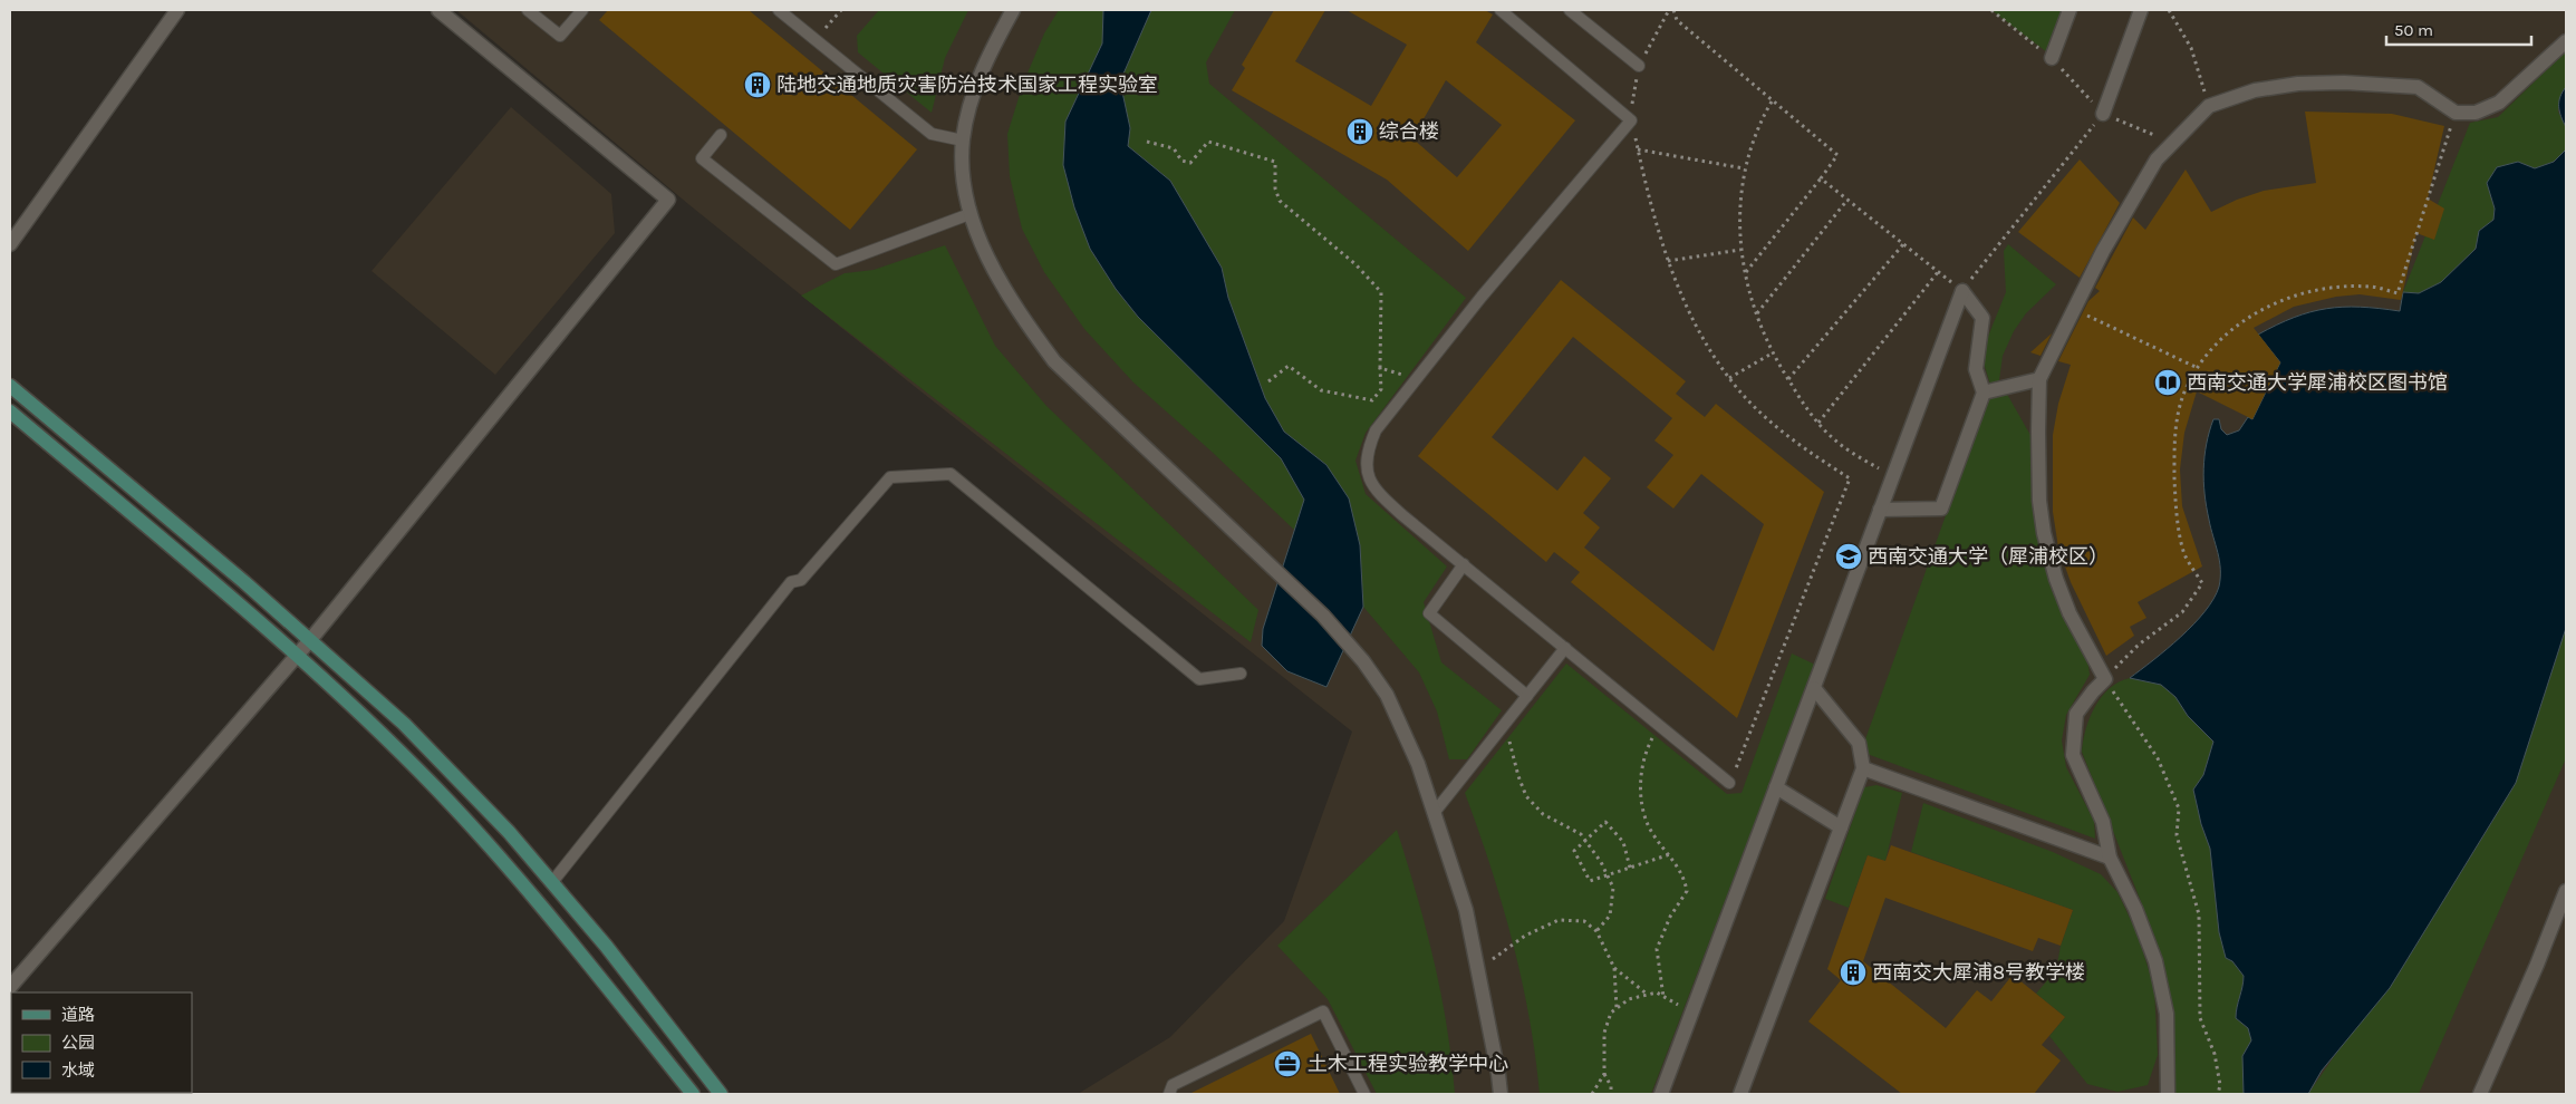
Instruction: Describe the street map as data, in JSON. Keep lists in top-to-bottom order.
{
  "places": {
    "building": ["陆地交通地质灾害防治技术国家工程实验室", "综合楼", "西南交大犀浦8号教学楼"],
    "library": ["西南交通大学犀浦校区图书馆"],
    "school or university": ["西南交通大学（犀浦校区）"],
    "office": ["土木工程实验教学中心"]
  },
  "legend": ["道路", "公园", "水域"],
  "scale_bar": "50 m"
}
